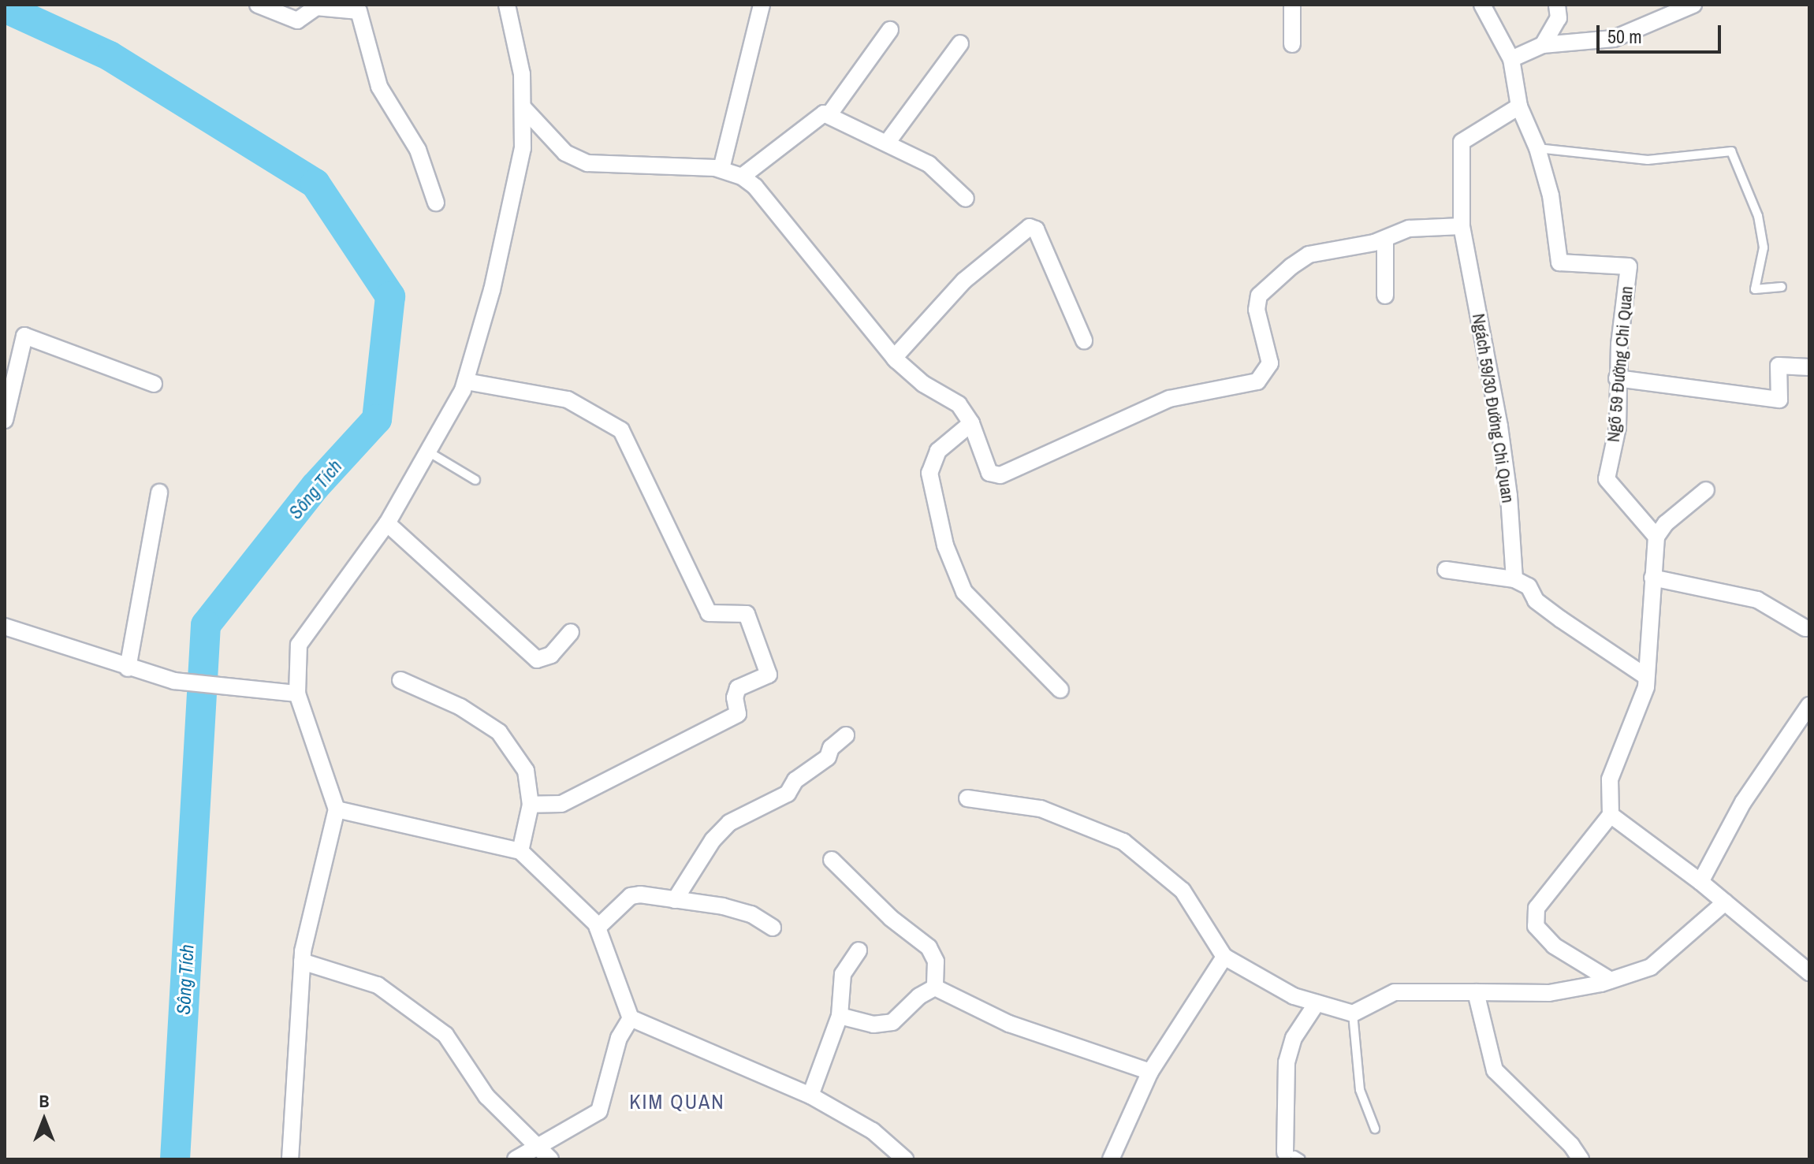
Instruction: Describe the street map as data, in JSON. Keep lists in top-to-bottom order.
{
  "streets": {
    "street": ["Ngõ 59 Đường Chi Quan", "Ngách 59/30 Đường Chi Quan"]
  },
  "crossings": [
    ["Ngõ 59 Đường Chi Quan", "Ngách 59/30 Đường Chi Quan"]
  ],
  "districts": ["KIM QUAN"],
  "water": ["Sông Tích"],
  "scale_bar": "50 m",
  "north": "top"
}
